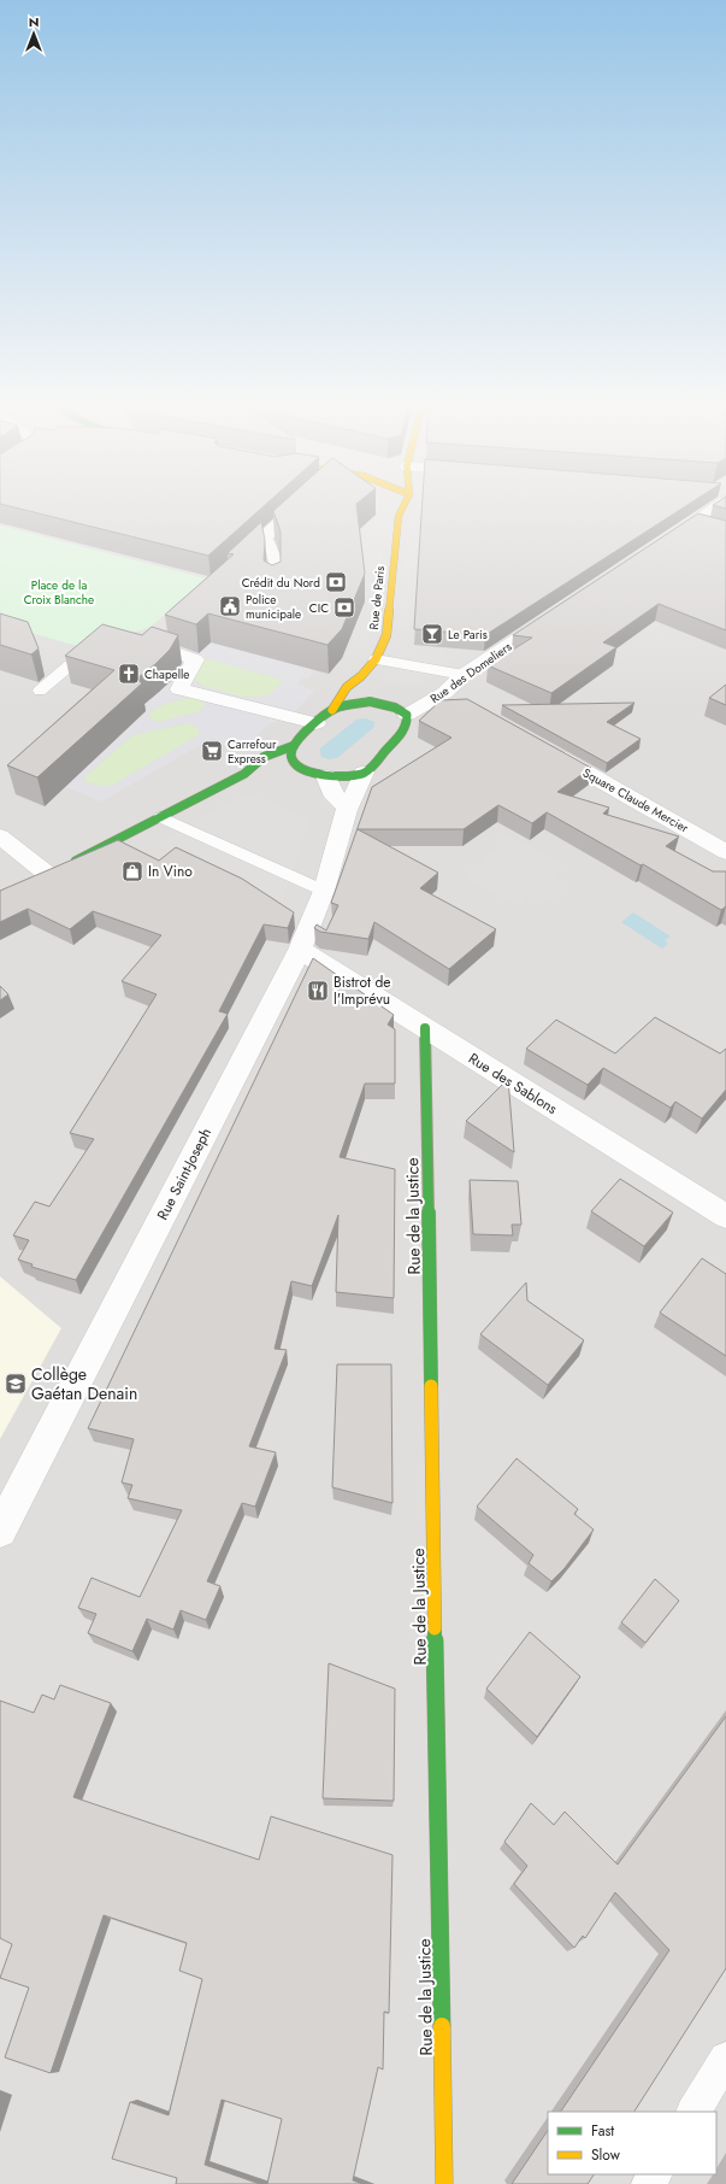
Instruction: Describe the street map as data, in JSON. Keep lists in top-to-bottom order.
{
  "streets": {
    "street": [
      "Rue de Paris",
      "Rue des Domeliers",
      "Square Claude Mercier",
      "Rue des Sablons",
      "Rue Saint-Joseph",
      "Rue de la Justice"
    ]
  },
  "crossings": [
    ["Rue des Sablons", "Rue Saint-Joseph"],
    ["Rue des Sablons", "Rue de la Justice"]
  ],
  "parks": ["Place de la Croix Blanche"],
  "places": {
    "bank": ["Crédit du Nord", "CIC"],
    "public building": ["Police municipale"],
    "bar": ["Le Paris"],
    "church": ["Chapelle"],
    "supermarket": ["Carrefour Express"],
    "shop": ["In Vino"],
    "restaurant": ["Bistrot de l'Imprévu"],
    "school or university": ["Collège Gaétan Denain"]
  },
  "legend": ["Fast", "Slow"],
  "north": "top"
}
